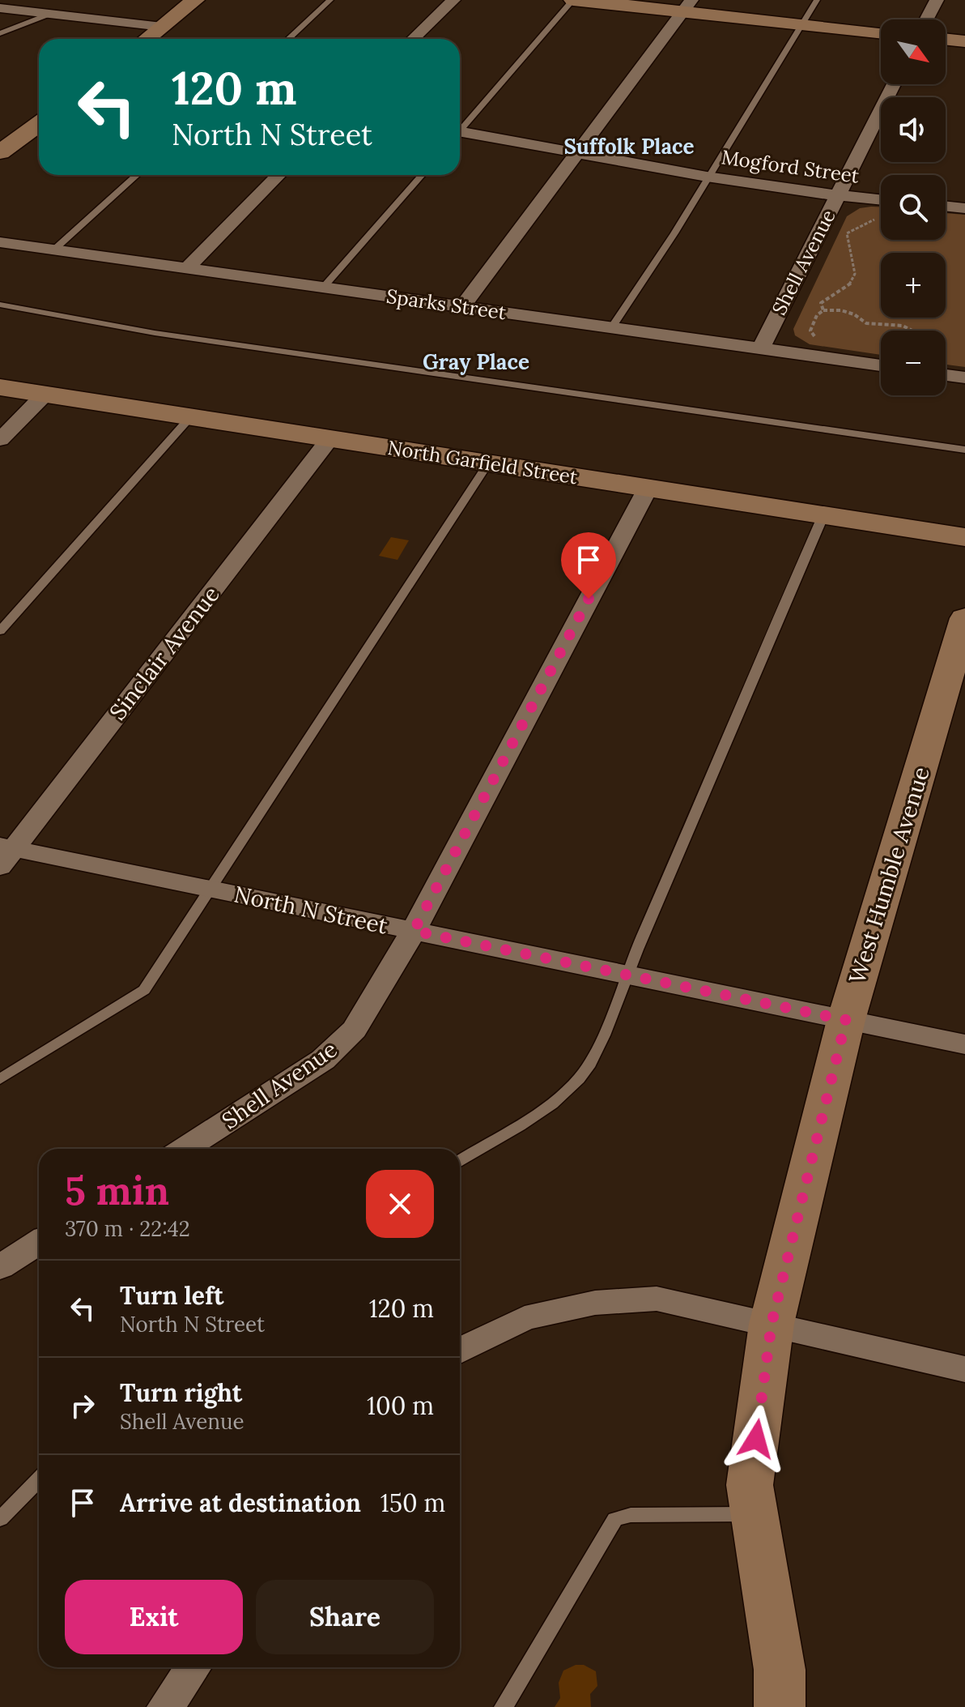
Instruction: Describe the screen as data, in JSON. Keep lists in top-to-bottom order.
{
  "streets": {
    "street": [
      "Mogford Street",
      "Shell Avenue",
      "Sparks Street",
      "North Garfield Street",
      "Sinclair Avenue",
      "West Humble Avenue",
      "North N Street"
    ]
  },
  "crossings": [
    ["Mogford Street", "Shell Avenue"],
    ["Shell Avenue", "Sparks Street"],
    ["Shell Avenue", "North Garfield Street"],
    ["Shell Avenue", "North N Street"],
    ["North Garfield Street", "Sinclair Avenue"],
    ["Sinclair Avenue", "North N Street"],
    ["West Humble Avenue", "North N Street"]
  ],
  "districts": ["Suffolk Place", "Gray Place"],
  "north": "bottom right",
  "page": {
    "map_buttons": ["+", "−"],
    "turn": ["120 m", "North N Street"],
    "heading": ["5 min", "370 m · 22:42"],
    "list": [
      {
        "name": "Turn left",
        "note": "North N Street",
        "value": "120 m"
      },
      {
        "name": "Turn right",
        "note": "Shell Avenue",
        "value": "100 m"
      },
      {
        "name": "Arrive at destination",
        "value": "150 m"
      }
    ],
    "buttons": ["Exit", "Share"]
  }
}
